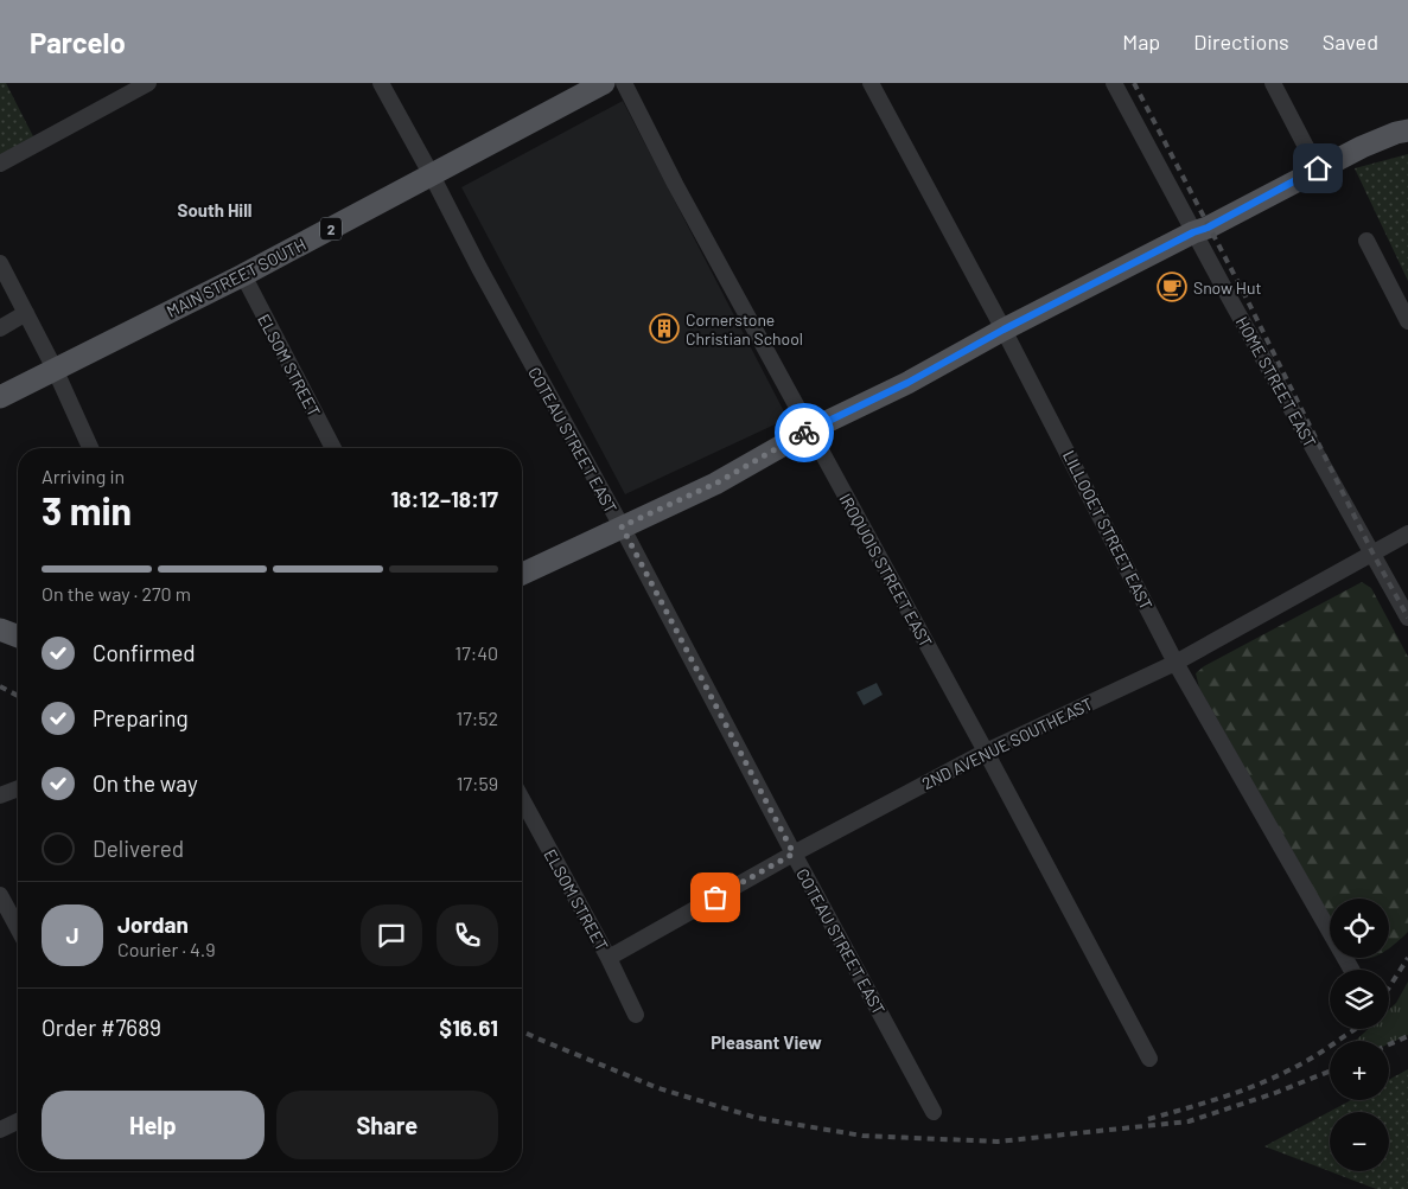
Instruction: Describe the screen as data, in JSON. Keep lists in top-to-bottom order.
{
  "streets": {
    "main road": ["2", "MAIN STREET SOUTH"],
    "street": [
      "ELSOM STREET",
      "HOME STREET EAST",
      "COTEAU STREET EAST",
      "LILLOOET STREET EAST",
      "IROQUOIS STREET EAST",
      "2ND AVENUE SOUTHEAST"
    ]
  },
  "crossings": [
    ["2", "MAIN STREET SOUTH"],
    ["MAIN STREET SOUTH", "ELSOM STREET"],
    ["MAIN STREET SOUTH", "COTEAU STREET EAST"],
    ["ELSOM STREET", "2ND AVENUE SOUTHEAST"],
    ["HOME STREET EAST", "2ND AVENUE SOUTHEAST"],
    ["COTEAU STREET EAST", "2ND AVENUE SOUTHEAST"],
    ["LILLOOET STREET EAST", "2ND AVENUE SOUTHEAST"],
    ["IROQUOIS STREET EAST", "2ND AVENUE SOUTHEAST"]
  ],
  "districts": ["South Hill", "Pleasant View"],
  "places": {
    "cafe": ["Snow Hut"],
    "building": ["Cornerstone Christian School"]
  },
  "page": {
    "header": "Parcelo",
    "nav": ["Map", "Directions", "Saved"],
    "heading": ["3 min", "Arriving in", "18:12–18:17"],
    "panel": [
      "Jordan",
      "Courier · 4.9",
      "Order #7689",
      "$16.61"
    ],
    "bar": "On the way · 270 m",
    "list": [
      ["Confirmed", "17:40"],
      ["Preparing", "17:52"],
      ["On the way", "17:59"],
      "Delivered"
    ],
    "map_buttons": ["+", "−"],
    "round": "J",
    "buttons": ["Help", "Share"]
  }
}
